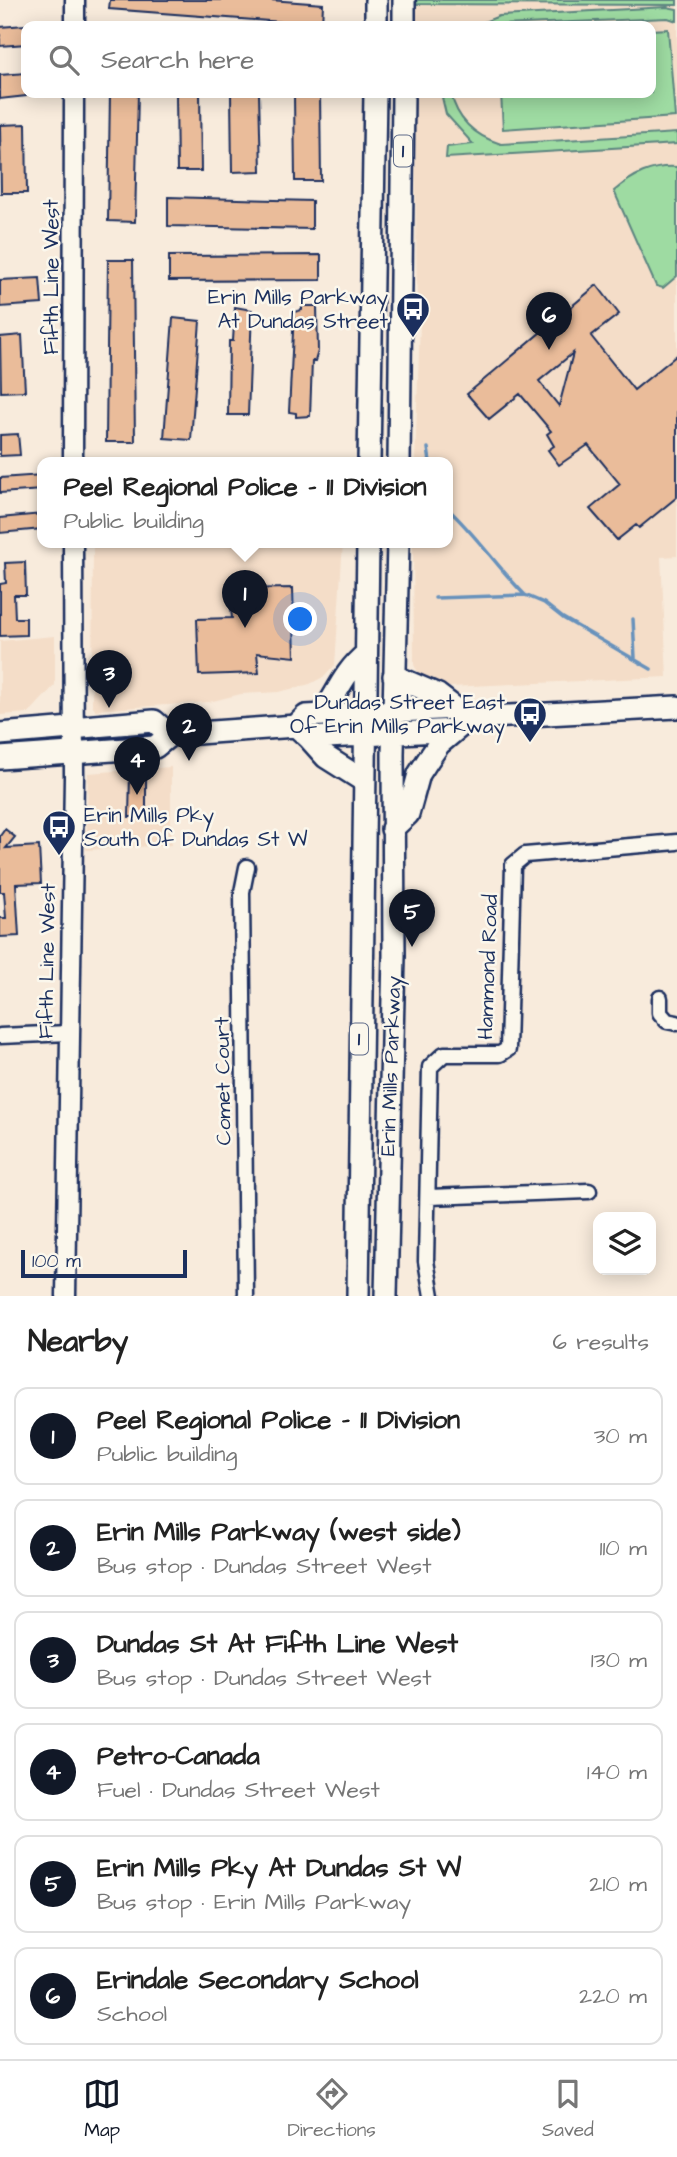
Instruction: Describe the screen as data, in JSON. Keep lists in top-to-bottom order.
{
  "streets": {
    "main road": ["1", "Erin Mills Parkway"],
    "street": ["Fifth Line West", "Hammond Road", "Comet Court"]
  },
  "places": {
    "bus stop": ["Erin Mills Parkway At Dundas Street", "Dundas Street East Of Erin Mills Parkway", "Erin Mills Pky South Of Dundas St W"]
  },
  "scale_bar": "100 m",
  "page": {
    "search": "Search here",
    "pins": [
      "6",
      "1",
      "3",
      "2",
      "4",
      "5"
    ],
    "popup": ["Peel Regional Police - 11 Division", "Public building"],
    "scale": "100 m",
    "heading": ["Nearby", "6 results"],
    "list": [
      {
        "mark": "1",
        "name": "Peel Regional Police - 11 Division",
        "note": "Public building",
        "value": "30 m"
      },
      {
        "mark": "2",
        "name": "Erin Mills Parkway (west side)",
        "note": "Bus stop · Dundas Street West",
        "value": "110 m"
      },
      {
        "mark": "3",
        "name": "Dundas St At Fifth Line West",
        "note": "Bus stop · Dundas Street West",
        "value": "130 m"
      },
      {
        "mark": "4",
        "name": "Petro-Canada",
        "note": "Fuel · Dundas Street West",
        "value": "140 m"
      },
      {
        "mark": "5",
        "name": "Erin Mills Pky At Dundas St W",
        "note": "Bus stop · Erin Mills Parkway",
        "value": "210 m"
      },
      {
        "mark": "6",
        "name": "Erindale Secondary School",
        "note": "School",
        "value": "220 m"
      }
    ],
    "nav": ["Map", "Directions", "Saved"]
  }
}
